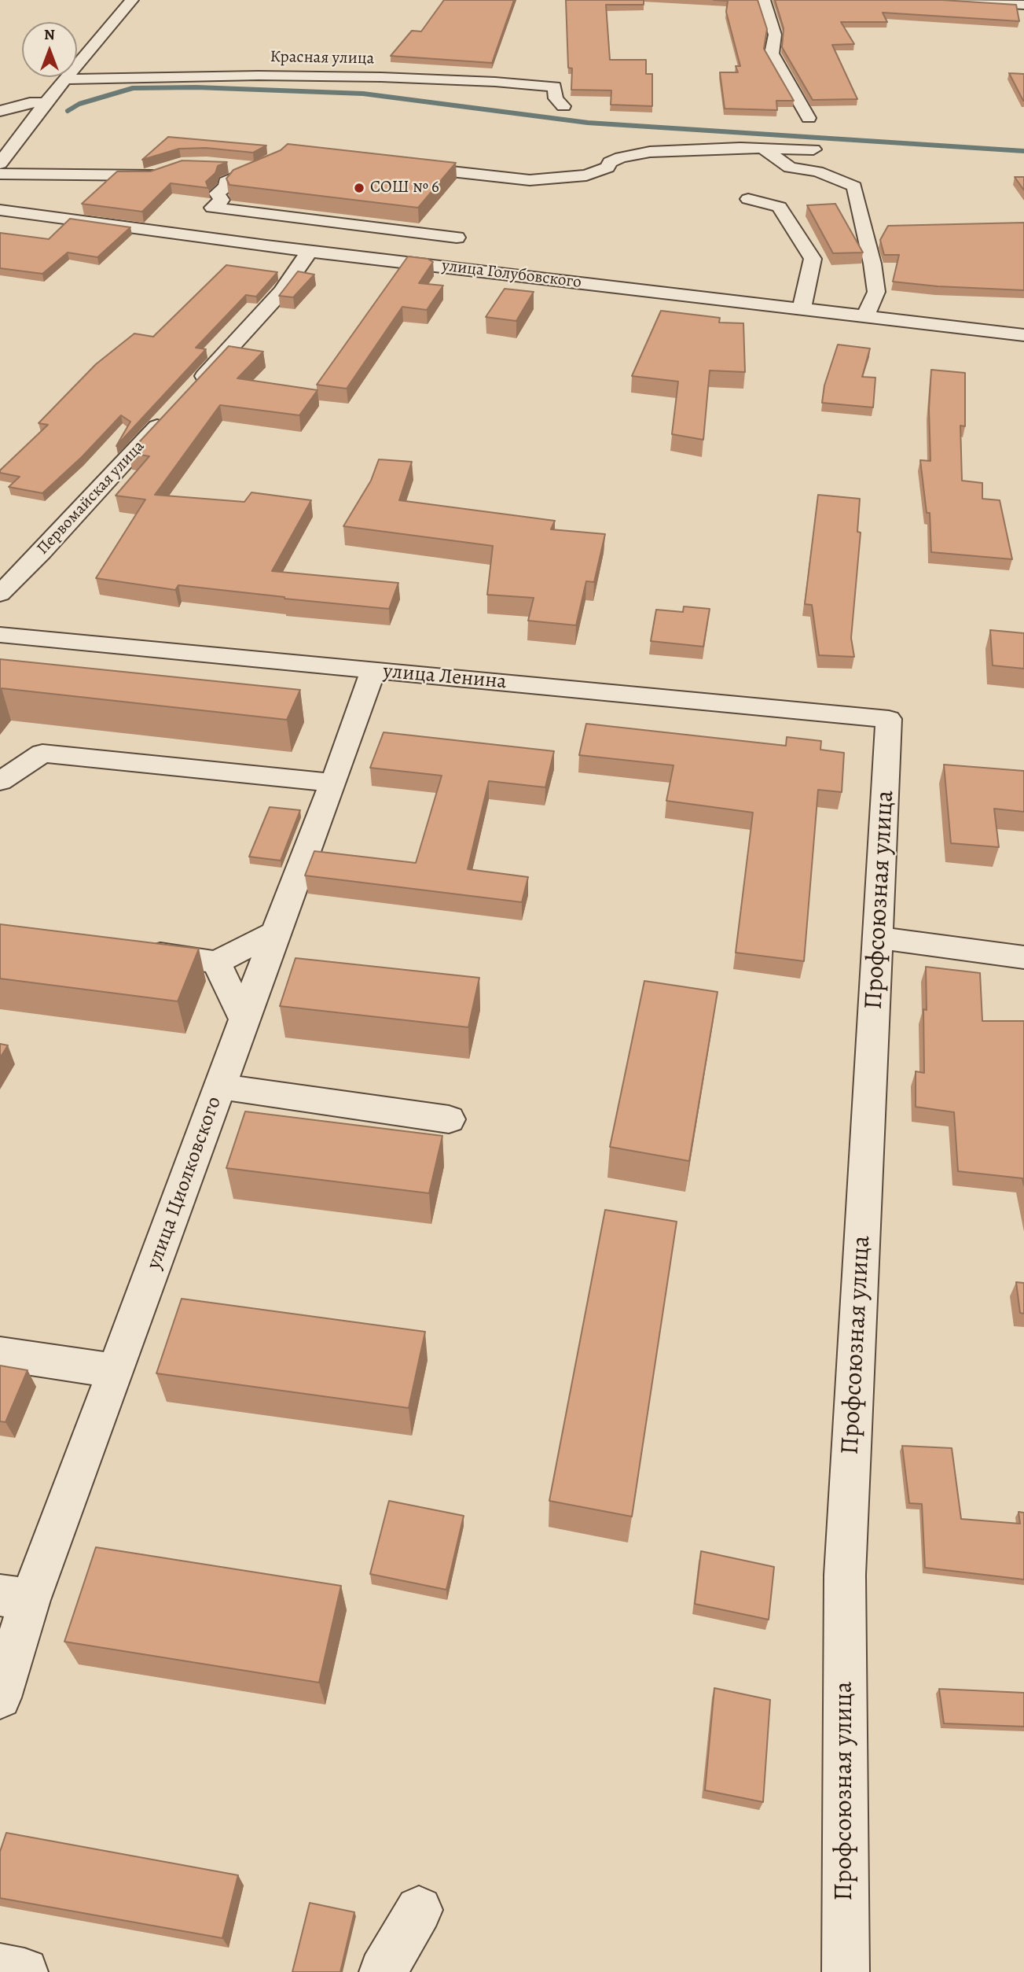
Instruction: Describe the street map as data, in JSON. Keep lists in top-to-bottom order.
{
  "streets": {
    "street": [
      "Красная улица",
      "улица Голубовского",
      "Первомайская улица",
      "улица Ленина",
      "Профсоюзная улица",
      "улица Циолковского"
    ]
  },
  "crossings": [
    ["улица Ленина", "Профсоюзная улица"],
    ["улица Ленина", "улица Циолковского"]
  ],
  "places": ["СОШ № 6"],
  "north": "top"
}
